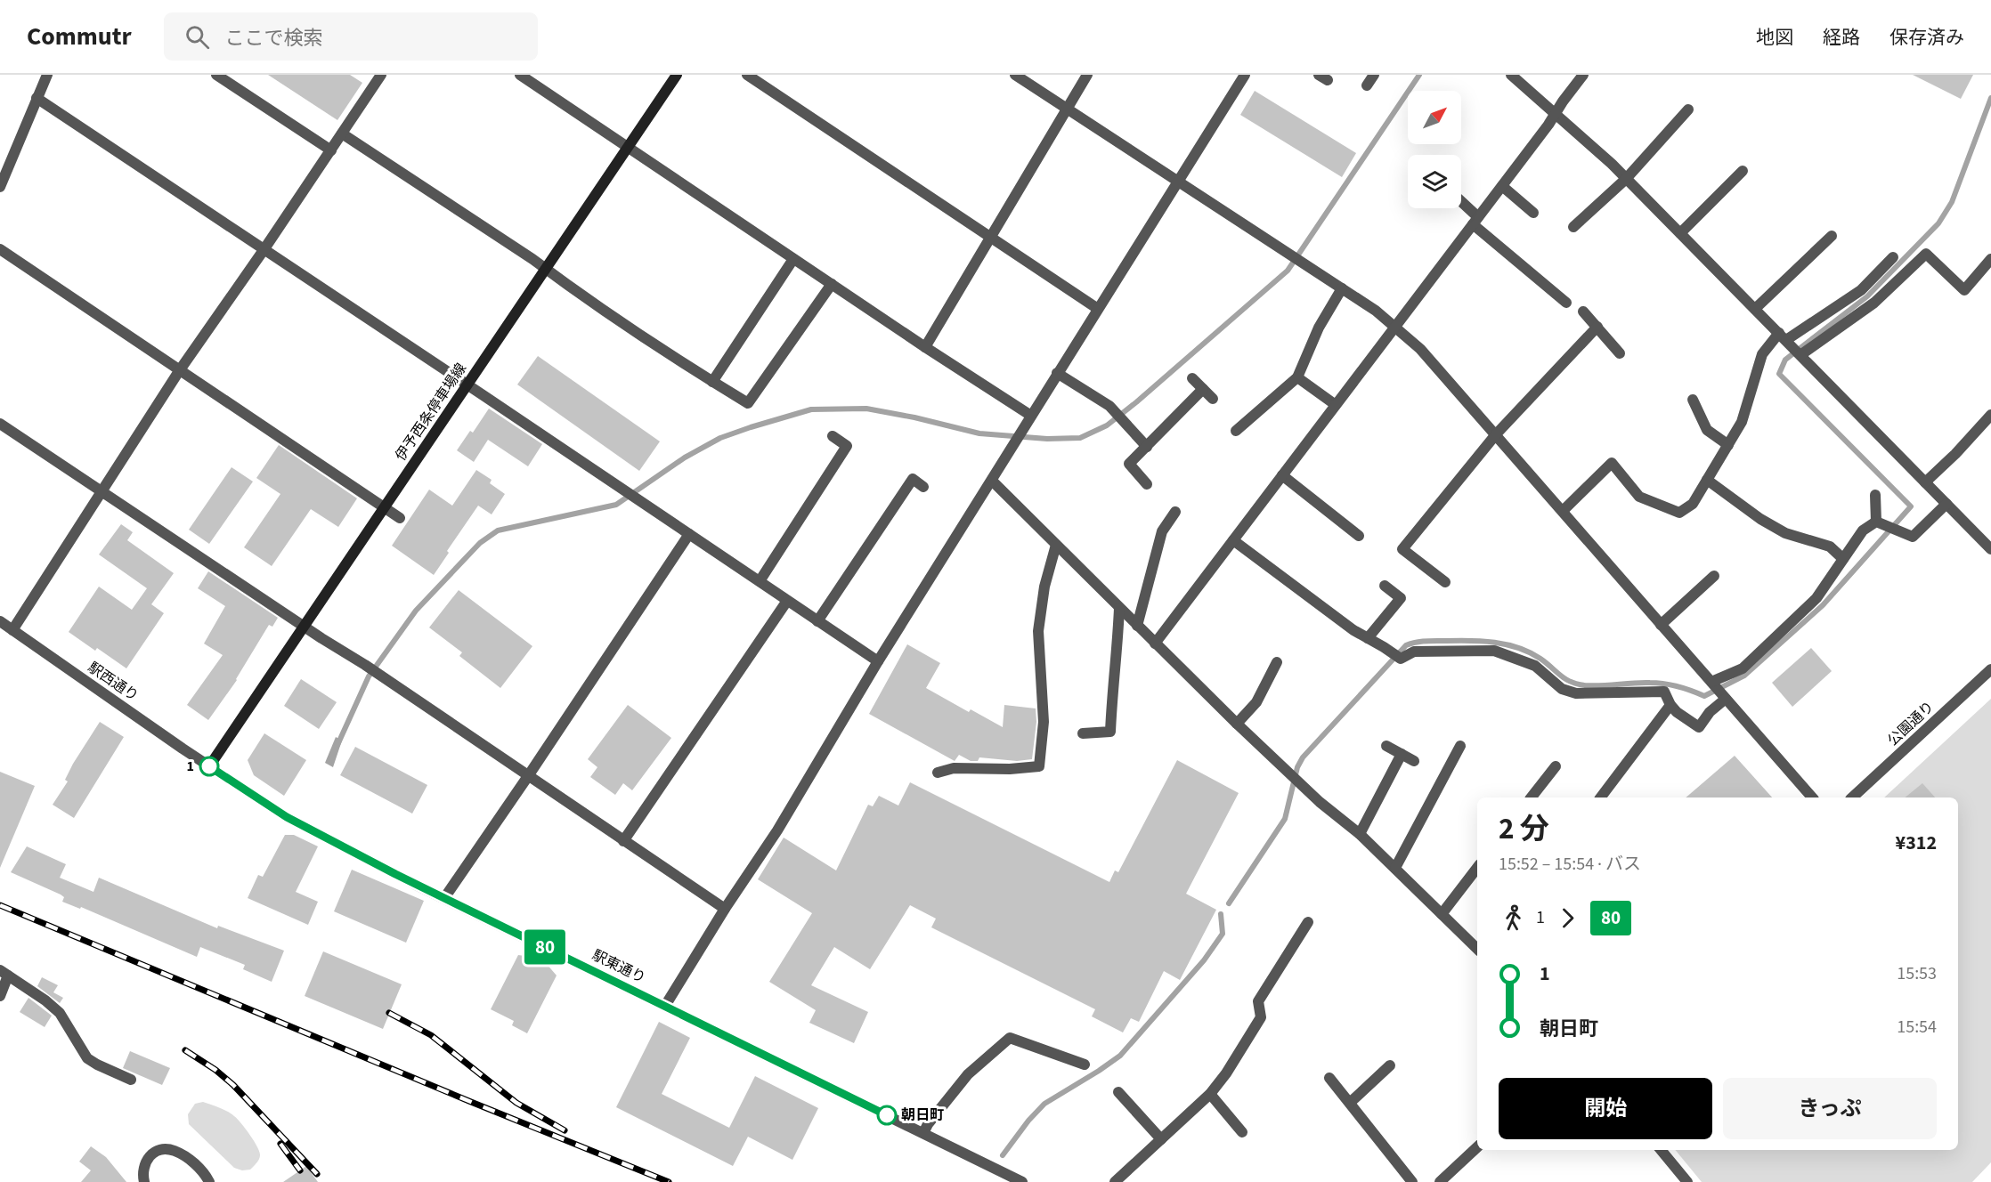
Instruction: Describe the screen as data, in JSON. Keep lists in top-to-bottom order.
{
  "streets": {
    "main road": ["伊予西条停車場線"],
    "street": ["駅西通り", "公園通り", "駅東通り"]
  },
  "crossings": [
    ["伊予西条停車場線", "駅西通り"],
    ["伊予西条停車場線", "駅東通り"],
    ["駅西通り", "駅東通り"]
  ],
  "places": ["1", "朝日町"],
  "lines": ["bus line 80"],
  "north": "top right",
  "page": {
    "header": "Commutr",
    "search": "ここで検索",
    "nav": ["地図", "経路", "保存済み"],
    "on_map": "80",
    "heading": ["2 分", "15:52 – 15:54 · バス", "¥312"],
    "legs": ["1", "80"],
    "list": [
      {
        "name": "1",
        "value": "15:53"
      },
      {
        "name": "朝日町",
        "value": "15:54"
      }
    ],
    "buttons": ["開始", "きっぷ"]
  }
}
